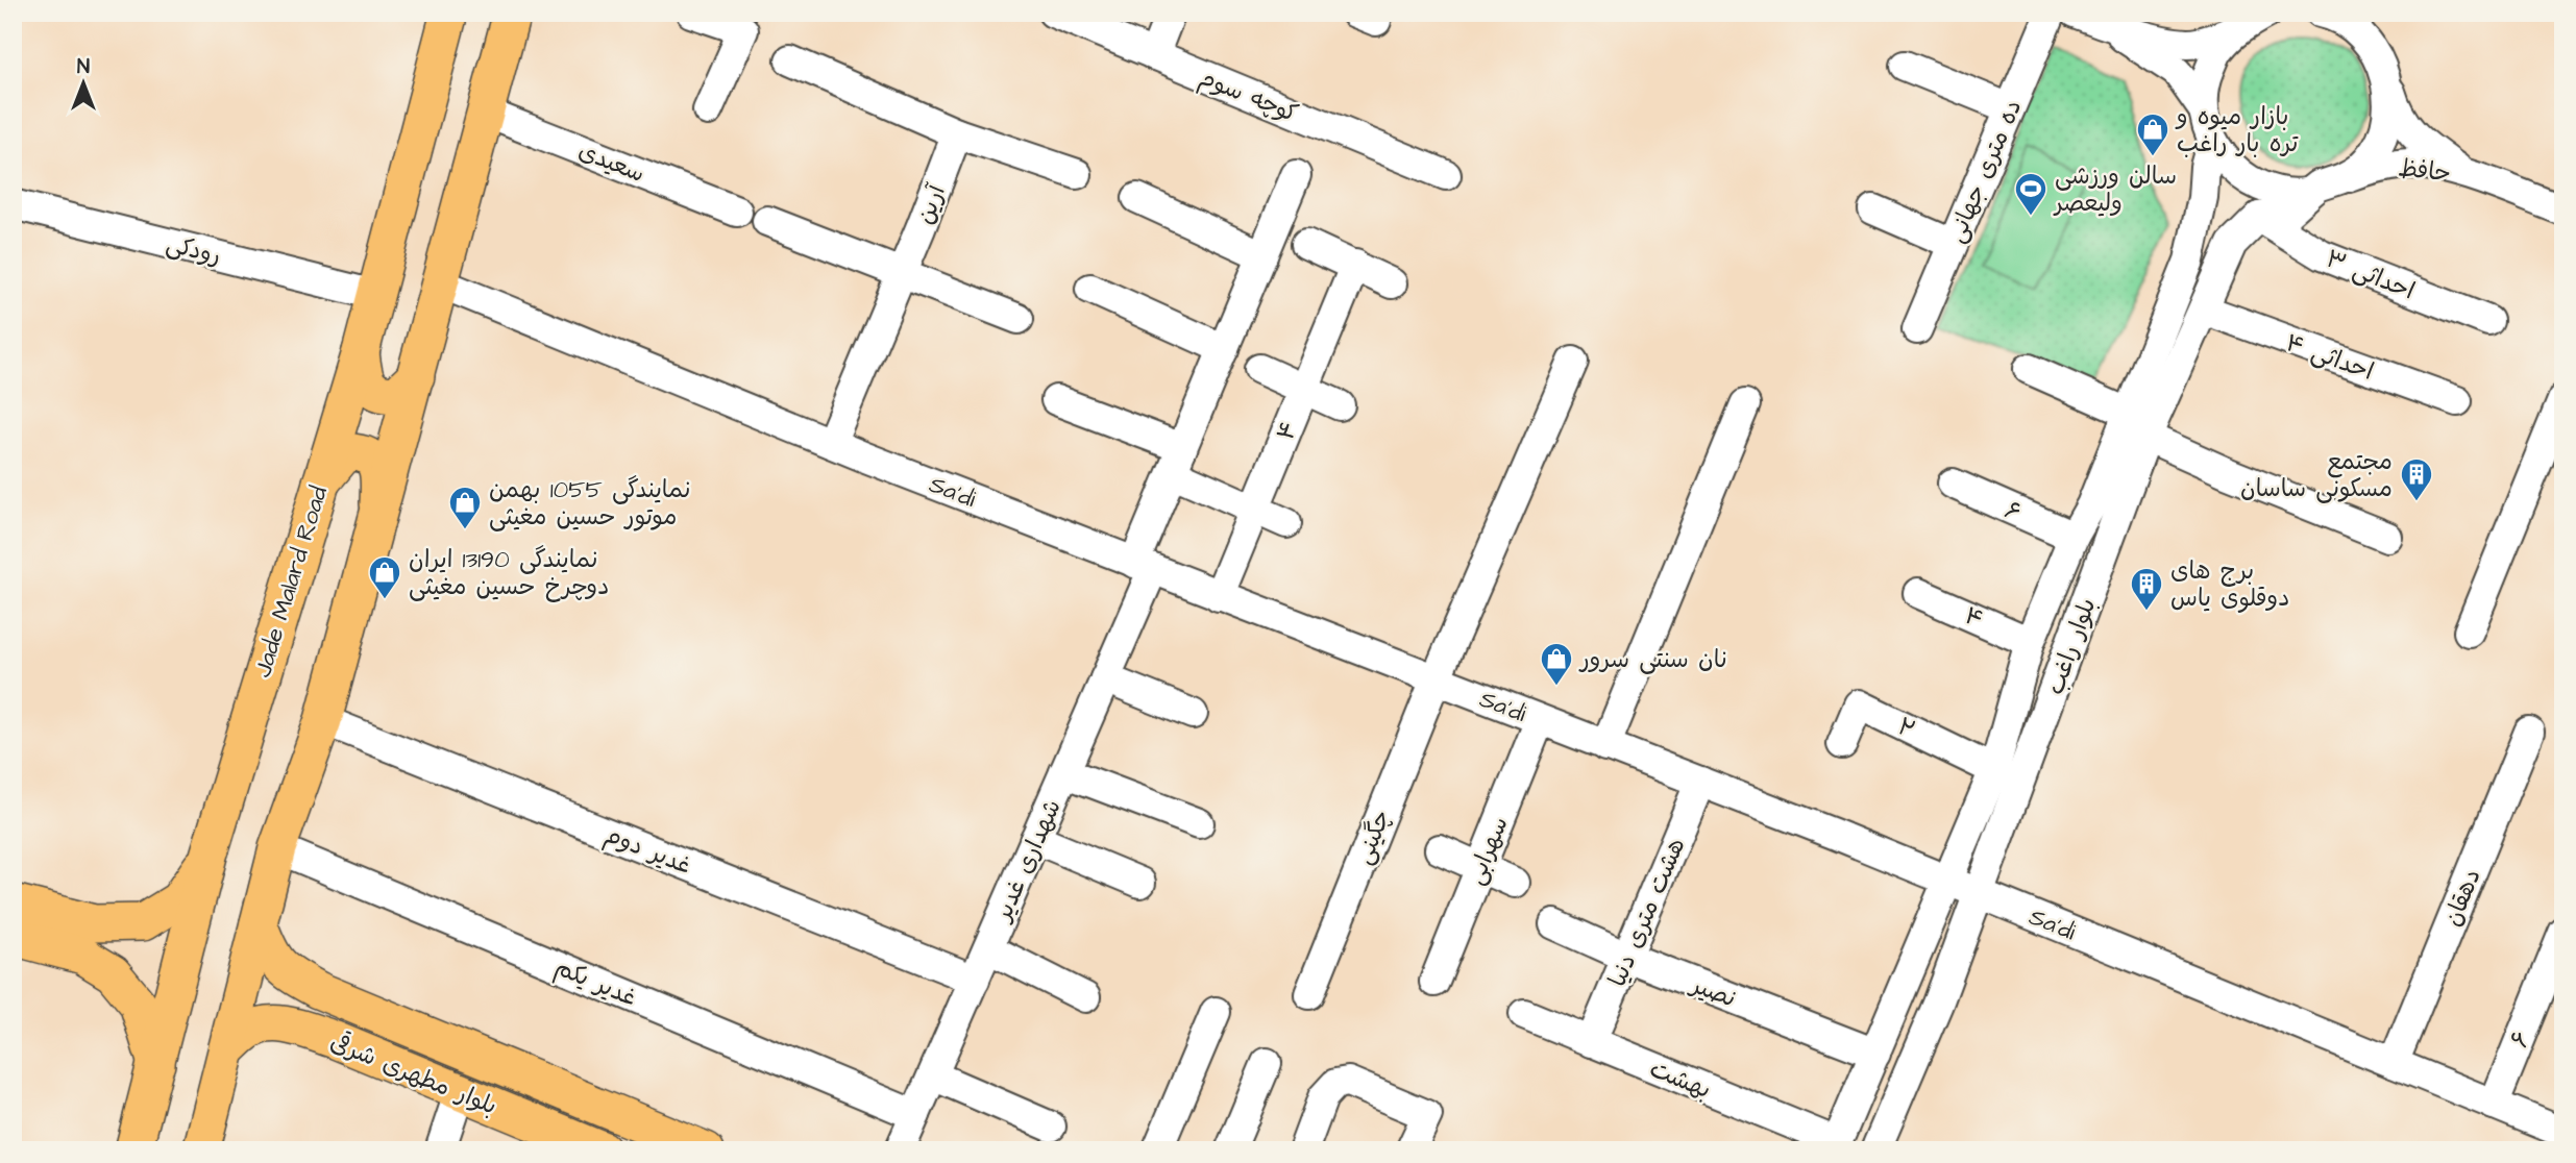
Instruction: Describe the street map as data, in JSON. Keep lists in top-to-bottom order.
{
  "streets": {
    "main road": ["Jade Malard Road", "بلوار مطهری شرقی"],
    "street": [
      "کوچه سوم",
      "سعیدی",
      "حافظ",
      "ده متری جهانی",
      "آرین",
      "رودکی",
      "احداثی ۳",
      "احداثی ۴",
      "۴",
      "Sa'di",
      "۶",
      "بلوار راغب",
      "۲",
      "چگینی",
      "غدیر دوم",
      "سهرابی",
      "شهداری غدیر",
      "دهقان",
      "هشت متری دنیا",
      "غدیر یکم",
      "نصیر",
      "بهشت"
    ]
  },
  "crossings": [
    ["آرین", "Sa'di"],
    ["رودکی", "Jade Malard Road"],
    ["احداثی ۳", "بلوار راغب"],
    ["احداثی ۴", "بلوار راغب"],
    ["۴", "Sa'di"],
    ["۴", "بلوار راغب"],
    ["Sa'di", "۶"],
    ["Sa'di", "بلوار راغب"],
    ["Sa'di", "چگینی"],
    ["Sa'di", "سهرابی"],
    ["Sa'di", "شهداری غدیر"],
    ["Sa'di", "دهقان"],
    ["Sa'di", "هشت متری دنیا"],
    ["۶", "بلوار راغب"],
    ["بلوار راغب", "۲"],
    ["بلوار راغب", "نصیر"],
    ["بلوار راغب", "بهشت"],
    ["غدیر دوم", "شهداری غدیر"],
    ["شهداری غدیر", "غدیر یکم"],
    ["هشت متری دنیا", "نصیر"],
    ["هشت متری دنیا", "بهشت"]
  ],
  "places": {
    "shop": [
      "بازار میوه و تره بار راغب",
      "نمایندگی 1055 بهمن موتور حسین مغیثی",
      "نمایندگی 13190 ایران دوچرخ حسین مغیثی",
      "نان سنتی سرور"
    ],
    "sports": ["سالن ورزشی ولیعصر"],
    "building": ["مجتمع مسکونی ساسان", "برج های دوقلوی یاس"]
  },
  "north": "top"
}
